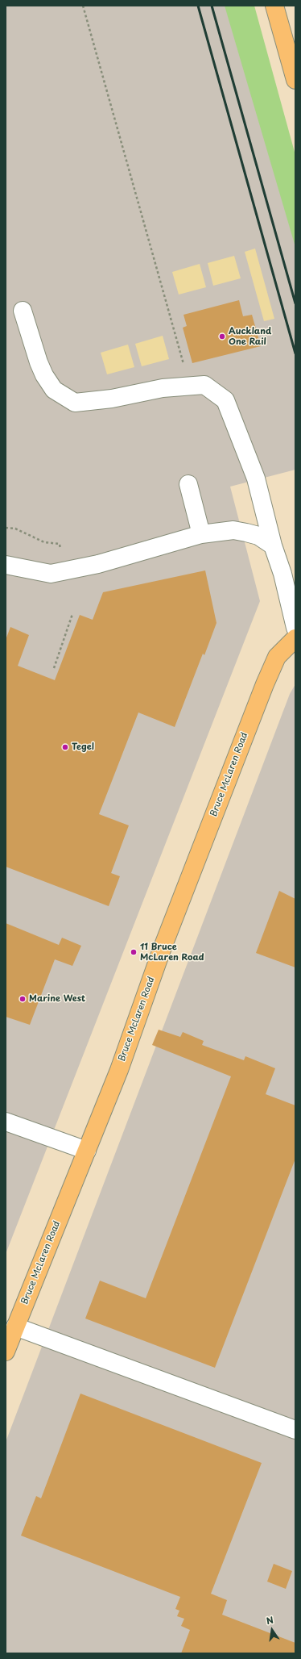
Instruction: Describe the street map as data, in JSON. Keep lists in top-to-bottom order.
{
  "streets": {
    "main road": ["Bruce McLaren Road"]
  },
  "places": [
    "Auckland One Rail",
    "Tegel",
    "11 Bruce McLaren Road",
    "Marine West"
  ],
  "north": "top"
}
